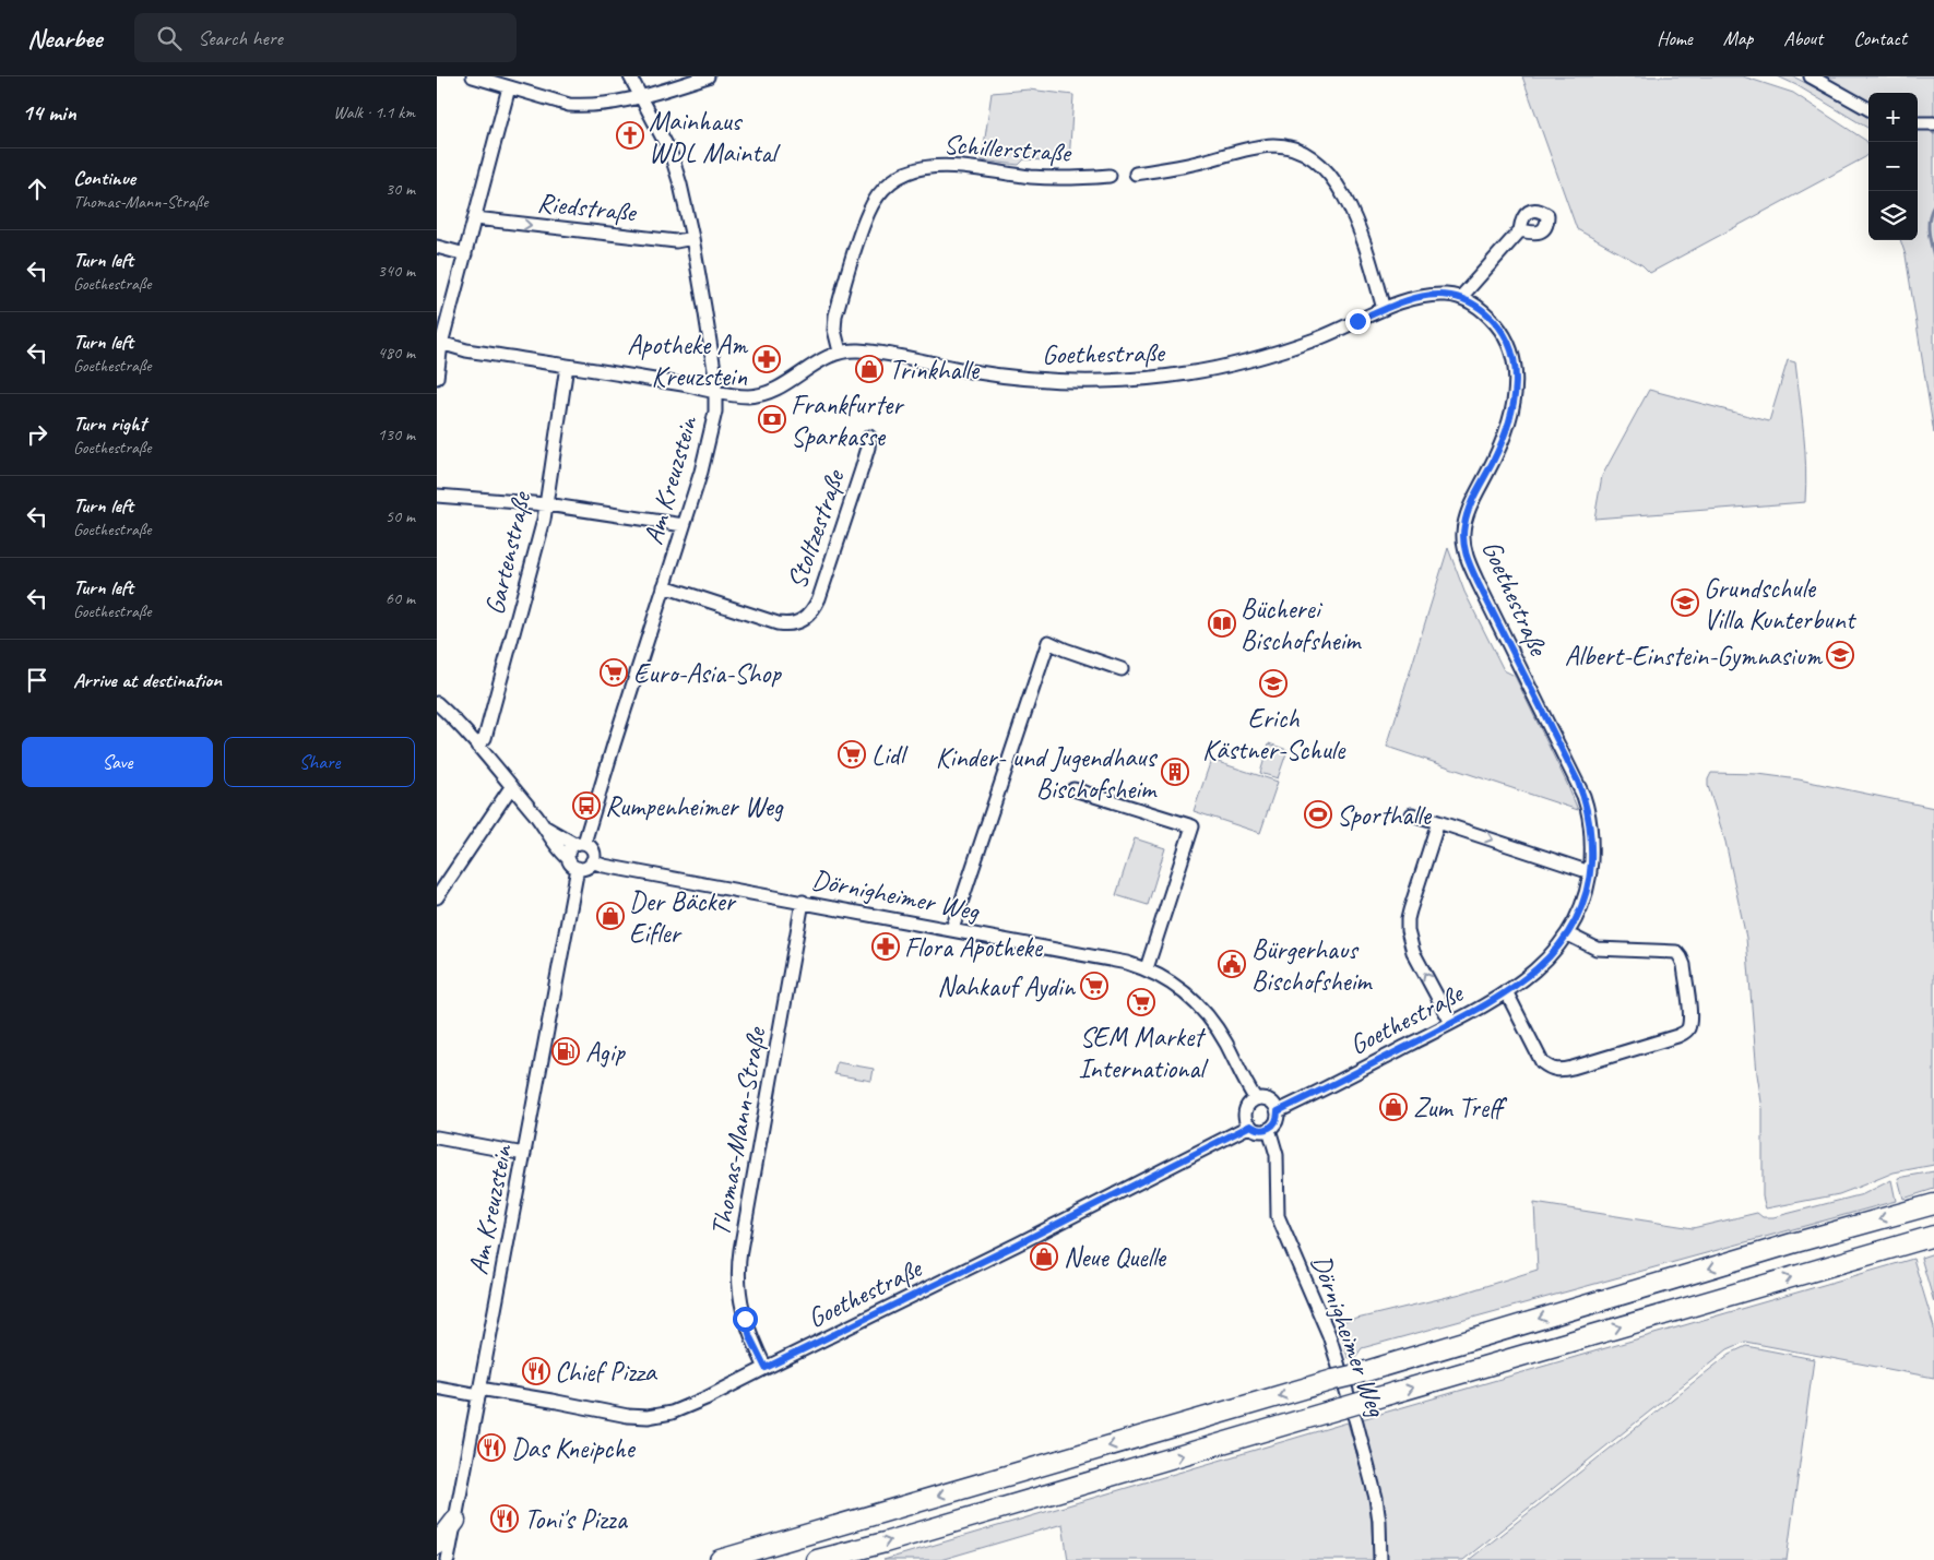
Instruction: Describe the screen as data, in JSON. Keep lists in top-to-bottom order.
{
  "streets": {
    "street": [
      "Schillerstraße",
      "Riedstraße",
      "Goethestraße",
      "Am Kreuzstein",
      "Stoltzestraße",
      "Gartenstraße",
      "Dörnigheimer Weg",
      "Thomas-Mann-Straße"
    ]
  },
  "crossings": [
    ["Schillerstraße", "Goethestraße"],
    ["Riedstraße", "Am Kreuzstein"],
    ["Goethestraße", "Am Kreuzstein"],
    ["Goethestraße", "Gartenstraße"],
    ["Goethestraße", "Dörnigheimer Weg"],
    ["Goethestraße", "Thomas-Mann-Straße"],
    ["Am Kreuzstein", "Stoltzestraße"],
    ["Am Kreuzstein", "Dörnigheimer Weg"],
    ["Dörnigheimer Weg", "Thomas-Mann-Straße"]
  ],
  "one_way": ["Riedstraße"],
  "places": {
    "church": ["Mainhaus WDL Maintal"],
    "pharmacy": ["Apotheke Am Kreuzstein", "Flora Apotheke"],
    "shop": [
      "Trinkhalle",
      "Der Bäcker Eifler",
      "Zum Treff",
      "Neue Quelle"
    ],
    "bank": ["Frankfurter Sparkasse"],
    "school or university": ["Grundschule Villa Kunterbunt", "Albert-Einstein-Gymnasium", "Erich Kästner-Schule"],
    "library": ["Bücherei Bischofsheim"],
    "supermarket": [
      "Euro-Asia-Shop",
      "Lidl",
      "Nahkauf Aydin",
      "SEM Market International"
    ],
    "building": ["Kinder- und Jugendhaus Bischofsheim"],
    "bus stop": ["Rumpenheimer Weg"],
    "sports": ["Sporthalle"],
    "public building": ["Bürgerhaus Bischofsheim"],
    "fuel station": ["Agip"],
    "restaurant": ["Chief Pizza", "Das Kneipche", "Toni's Pizza"]
  },
  "page": {
    "header": "Nearbee",
    "search": "Search here",
    "nav": [
      "Home",
      "Map",
      "About",
      "Contact"
    ],
    "heading": ["14 min", "Walk · 1.1 km"],
    "map_buttons": ["+", "−"],
    "list": [
      ["Continue", "Thomas-Mann-Straße", "30 m"],
      ["Turn left", "Goethestraße", "340 m"],
      ["Turn left", "Goethestraße", "480 m"],
      ["Turn right", "Goethestraße", "130 m"],
      ["Turn left", "Goethestraße", "50 m"],
      ["Turn left", "Goethestraße", "60 m"],
      "Arrive at destination"
    ],
    "buttons": ["Save", "Share"]
  }
}
